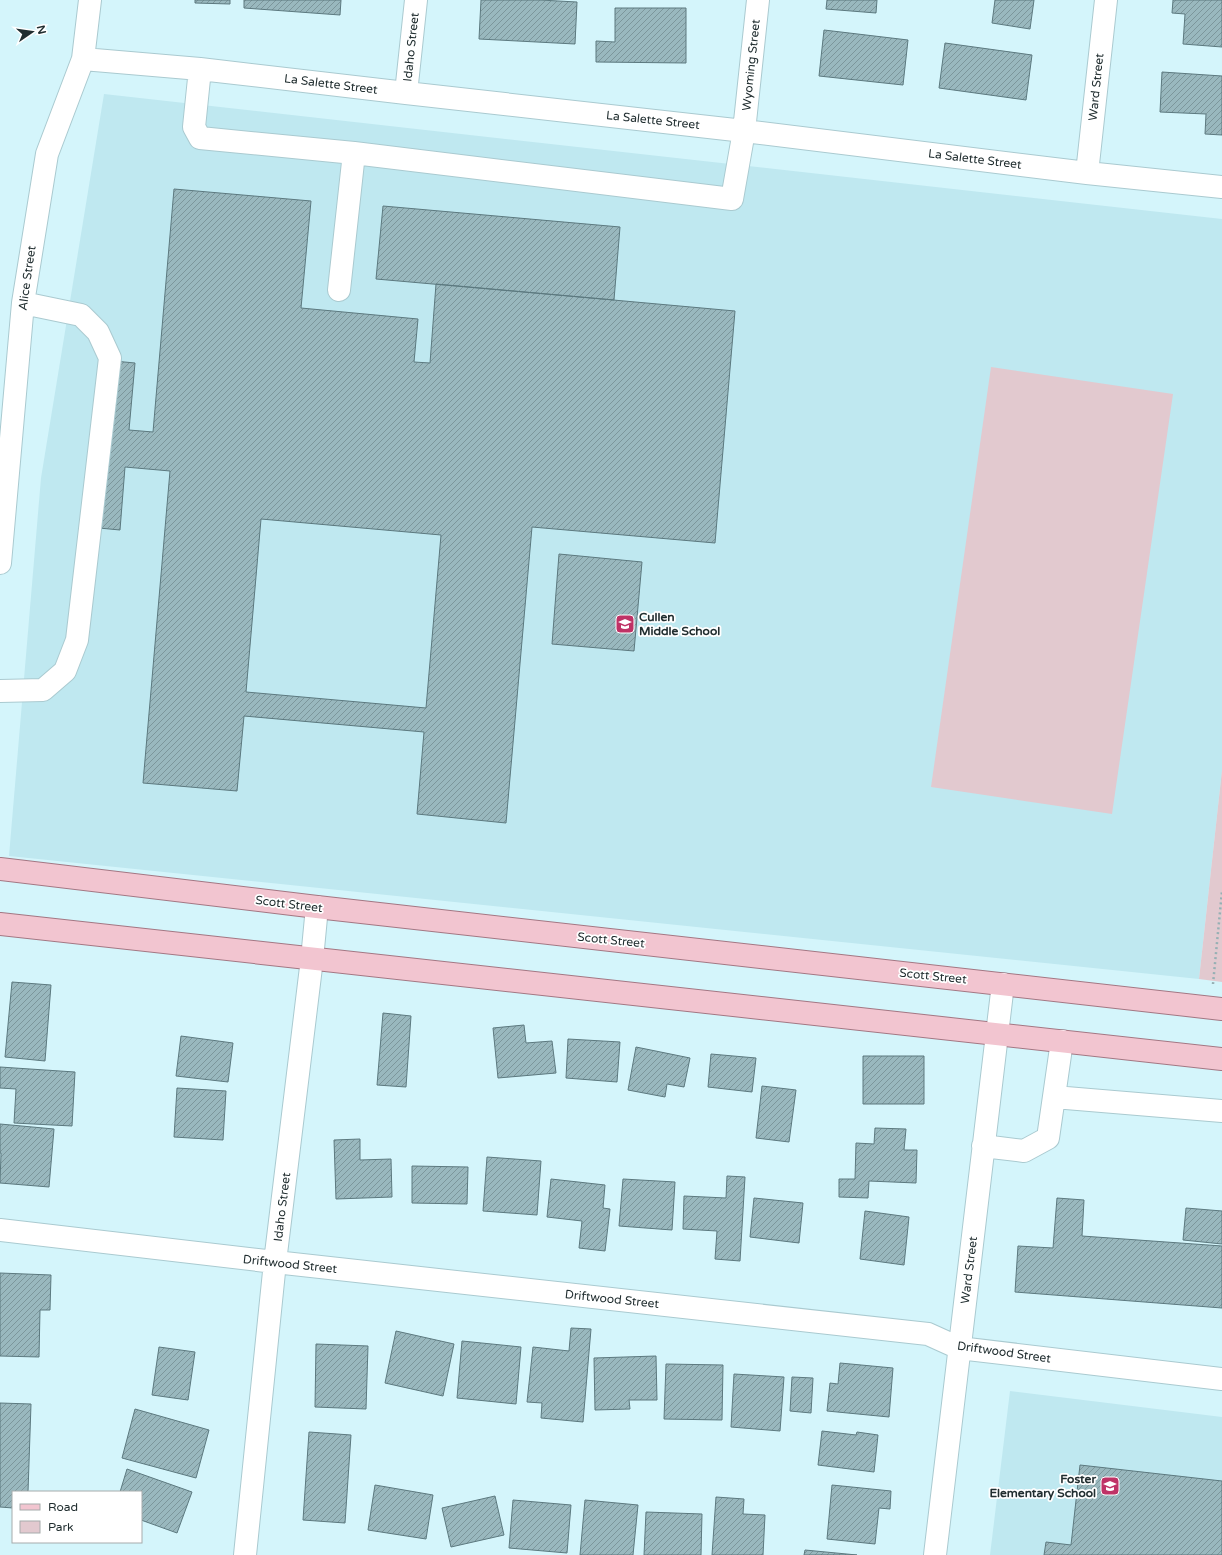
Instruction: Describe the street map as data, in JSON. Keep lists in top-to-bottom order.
{
  "streets": {
    "main road": ["Scott Street"],
    "street": [
      "Idaho Street",
      "Wyoming Street",
      "La Salette Street",
      "Ward Street",
      "Alice Street",
      "Driftwood Street"
    ]
  },
  "crossings": [
    ["Idaho Street", "La Salette Street"],
    ["Idaho Street", "Scott Street"],
    ["Idaho Street", "Driftwood Street"],
    ["Wyoming Street", "La Salette Street"],
    ["La Salette Street", "Ward Street"],
    ["La Salette Street", "Alice Street"],
    ["Ward Street", "Scott Street"],
    ["Ward Street", "Driftwood Street"]
  ],
  "places": {
    "school or university": ["Cullen Middle School", "Foster Elementary School"]
  },
  "legend": ["Road", "Park"],
  "north": "right"
}
